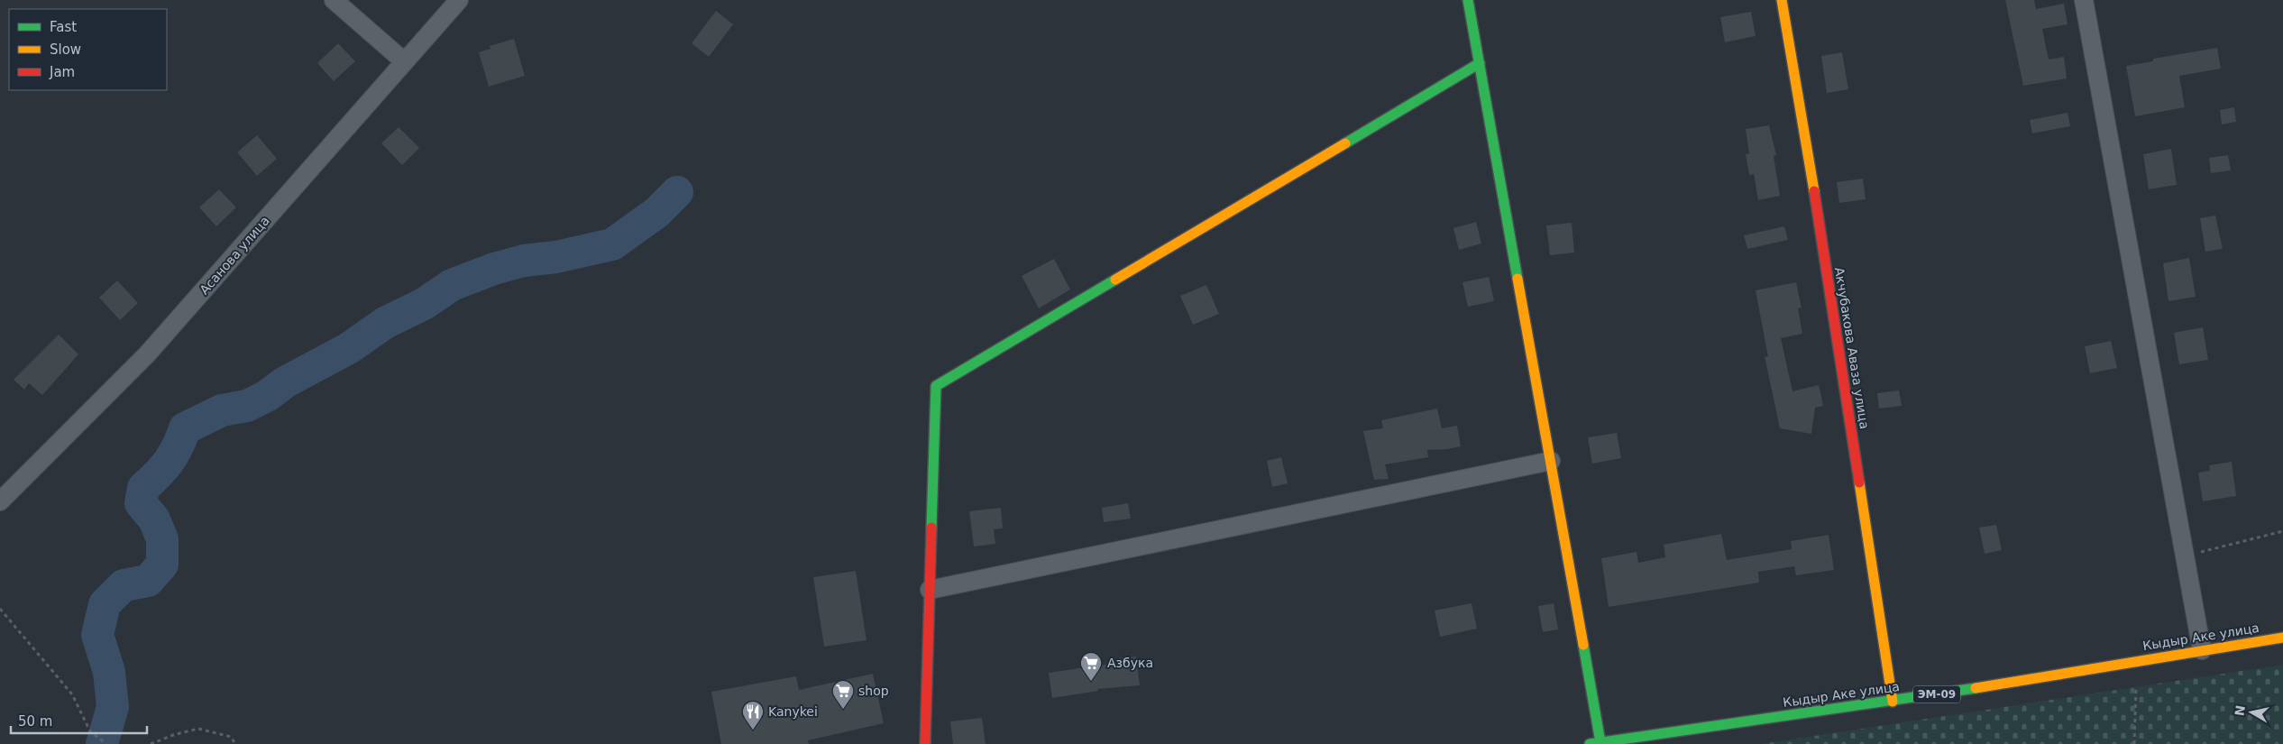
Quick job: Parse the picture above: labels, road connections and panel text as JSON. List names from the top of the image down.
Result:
{
  "streets": {
    "main road": ["Акчубакова Аваза улица", "Кыдыр Аке улица", "ЭМ-09"],
    "street": ["Асанова улица"]
  },
  "crossings": [
    ["Акчубакова Аваза улица", "Кыдыр Аке улица"]
  ],
  "places": {
    "supermarket": ["Азбука", "shop"],
    "restaurant": ["Kanykei"]
  },
  "legend": ["Fast", "Slow", "Jam"],
  "scale_bar": "50 m",
  "north": "left"
}
